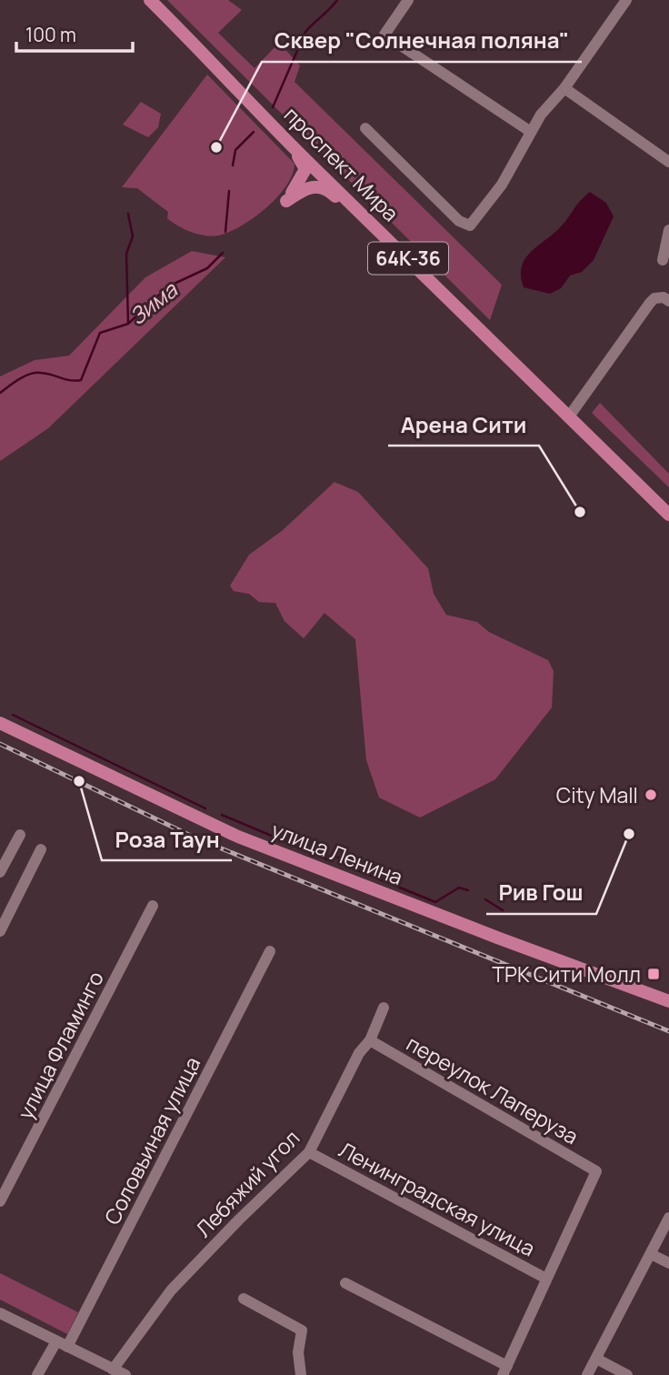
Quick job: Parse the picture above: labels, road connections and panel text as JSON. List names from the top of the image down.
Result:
{
  "streets": {
    "main road": ["проспект Мира", "64К-36", "улица Ленина"],
    "street": [
      "улица Фламинго",
      "переулок Лаперуза",
      "Соловьиная улица",
      "Лебяжий угол",
      "Ленинградская улица"
    ]
  },
  "crossings": [
    ["переулок Лаперуза", "Лебяжий угол"],
    ["переулок Лаперуза", "Ленинградская улица"],
    ["Лебяжий угол", "Ленинградская улица"]
  ],
  "water": ["Зима"],
  "places": {
    "other": [
      "Сквер \"Солнечная поляна\"",
      "Арена Сити",
      "Роза Таун",
      "City Mall",
      "Рив Гош"
    ],
    "transit": ["ТРК Сити Молл"]
  },
  "scale_bar": "100 m"
}
